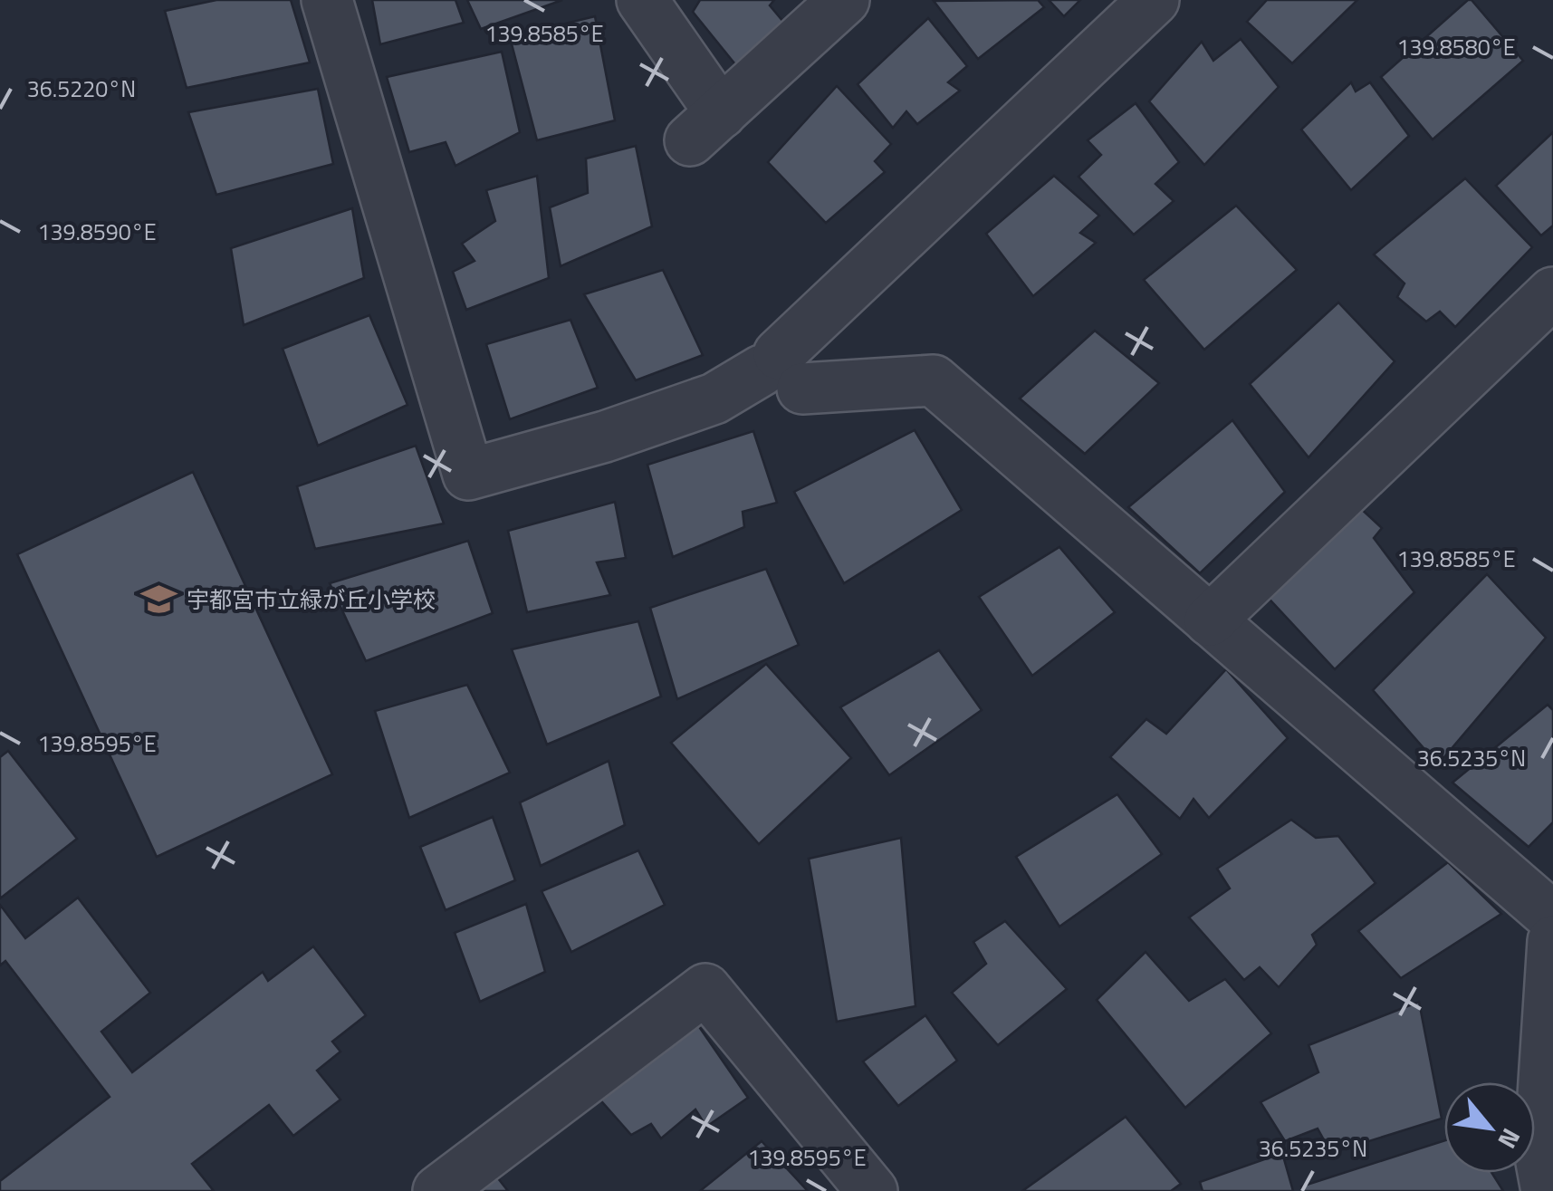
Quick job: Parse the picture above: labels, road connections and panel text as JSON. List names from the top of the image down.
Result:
{
  "places": {
    "school or university": ["宇都宮市立緑が丘小学校"]
  },
  "north": "bottom right",
  "coordinates": [
    "139.8585°E",
    "139.8580°E",
    "36.5220°N",
    "139.8590°E",
    "139.8595°E",
    "36.5235°N"
  ]
}
